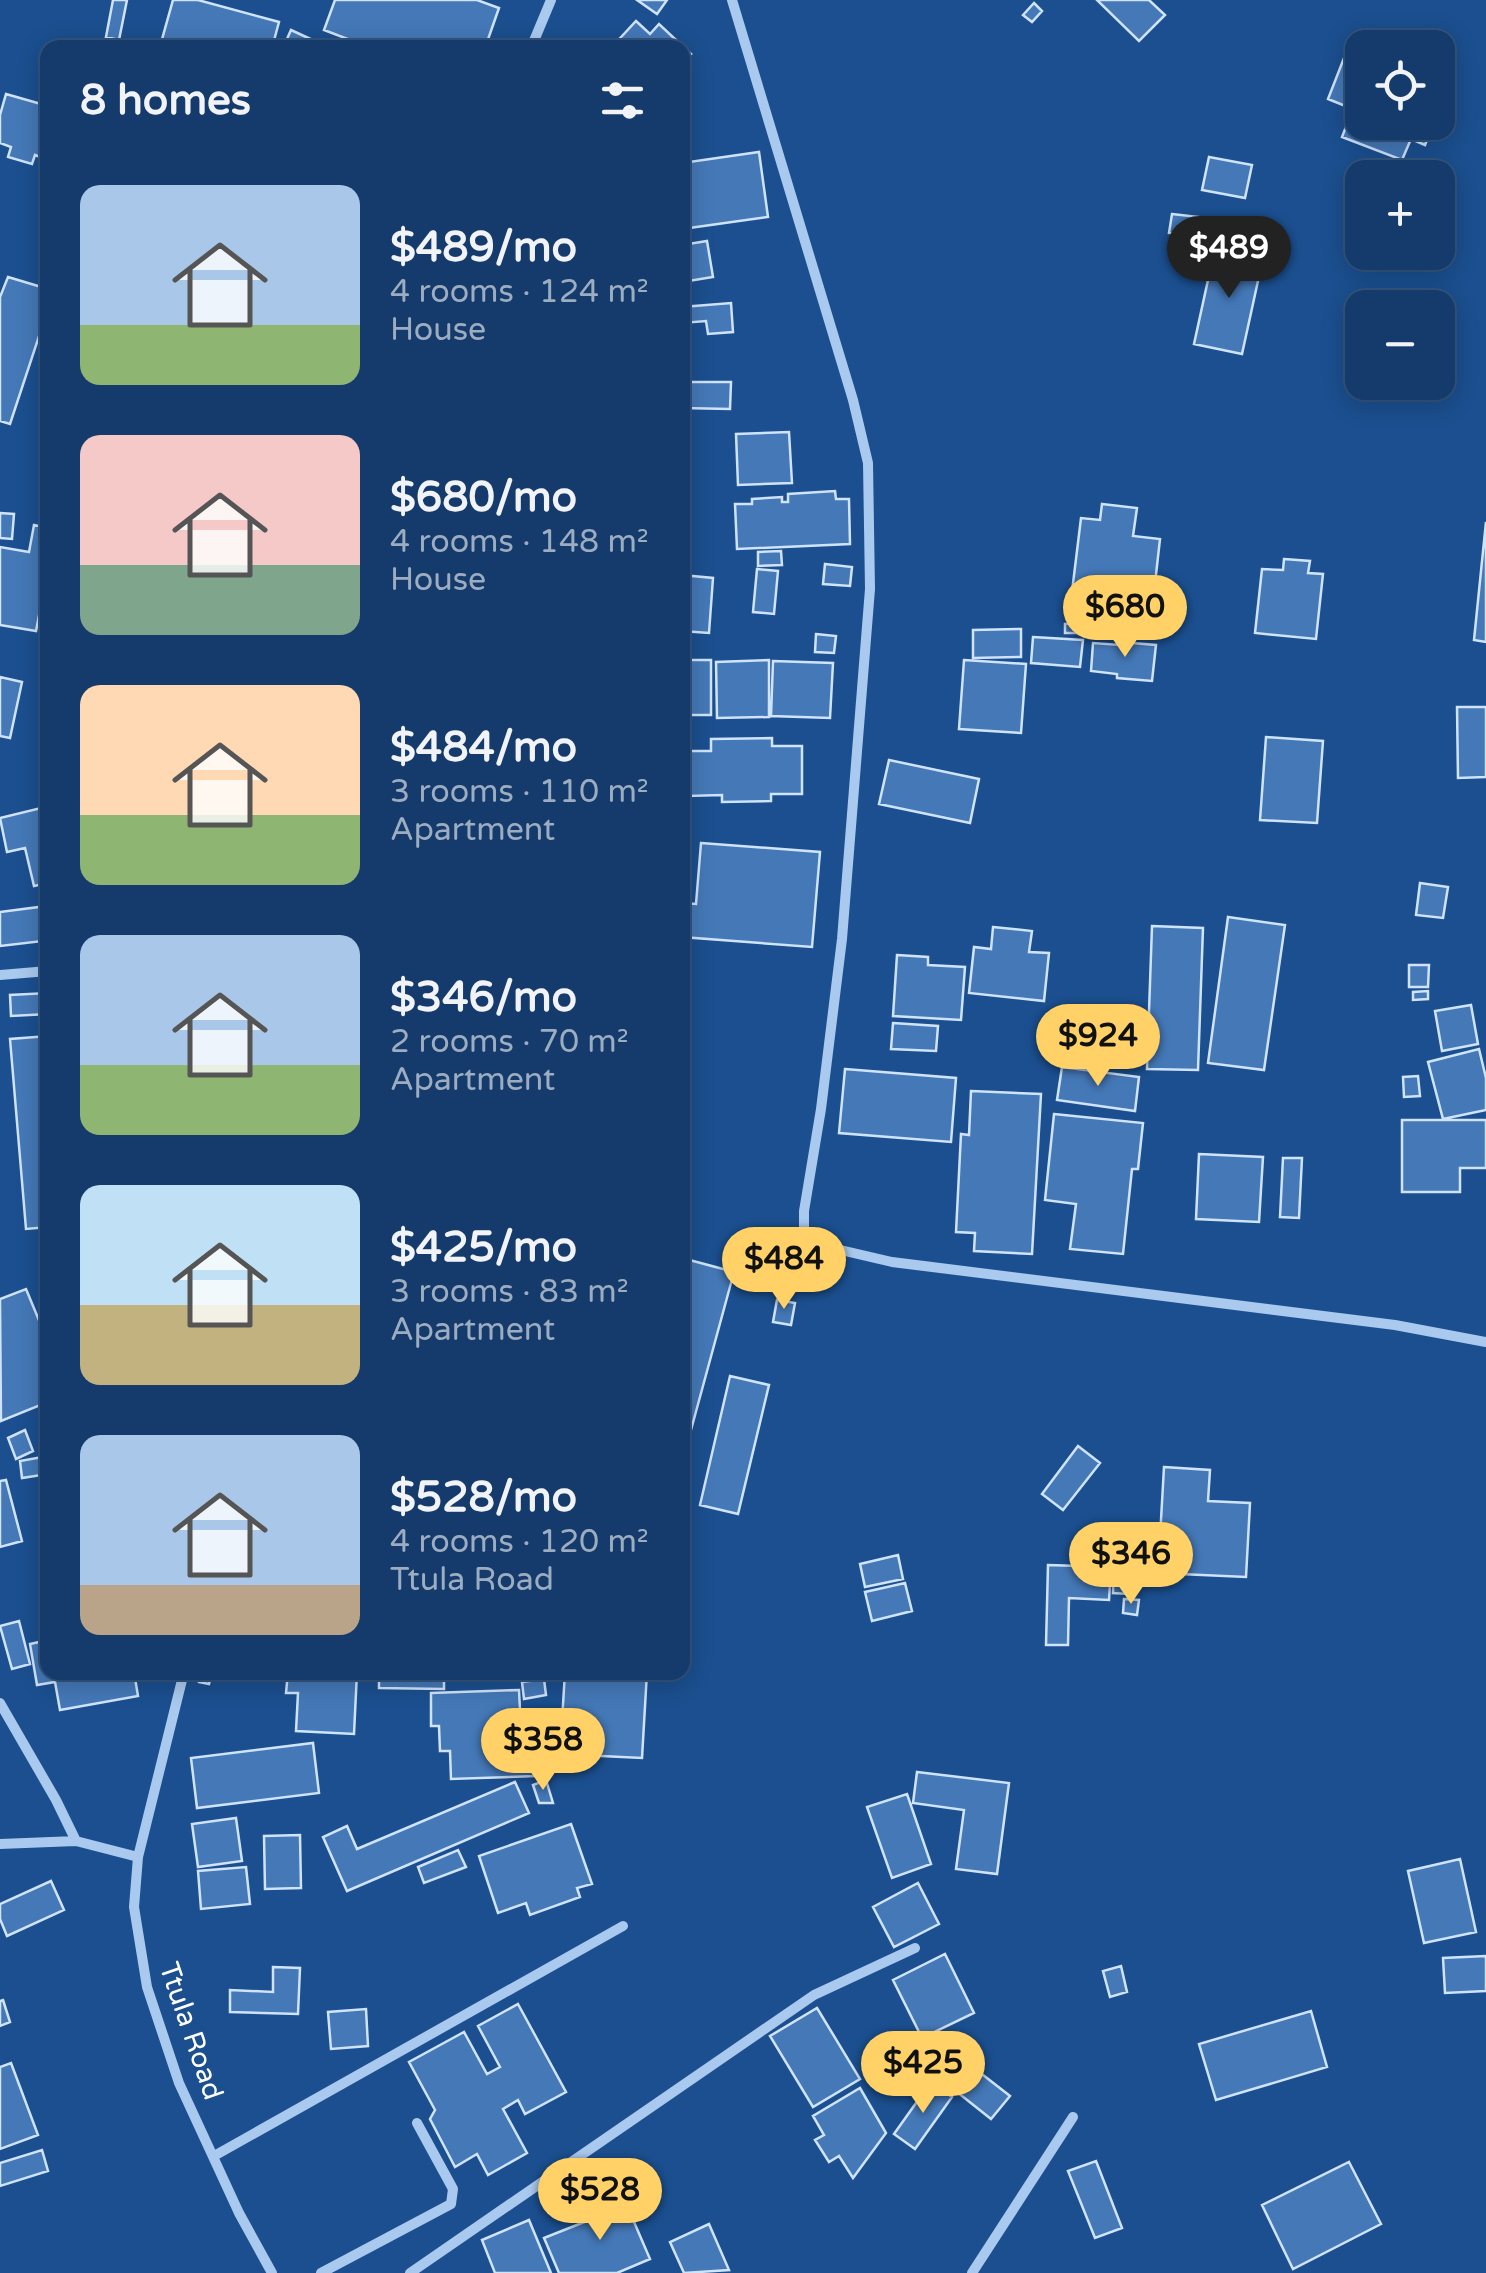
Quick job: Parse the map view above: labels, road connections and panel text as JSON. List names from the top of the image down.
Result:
{
  "streets": {
    "street": ["Ttula Road"]
  },
  "page": {
    "map_buttons": ["+", "−"],
    "heading": "8 homes",
    "list": [
      {
        "name": "$489/mo",
        "note": "4 rooms · 124 m² · House"
      },
      {
        "name": "$680/mo",
        "note": "4 rooms · 148 m² · House"
      },
      {
        "name": "$484/mo",
        "note": "3 rooms · 110 m² · Apartment"
      },
      {
        "name": "$346/mo",
        "note": "2 rooms · 70 m² · Apartment"
      },
      {
        "name": "$425/mo",
        "note": "3 rooms · 83 m² · Apartment"
      },
      {
        "name": "$528/mo",
        "note": "4 rooms · 120 m² · Ttula Road"
      }
    ],
    "price": [
      "$489",
      "$680",
      "$924",
      "$484",
      "$346",
      "$358",
      "$425",
      "$528"
    ]
  }
}
